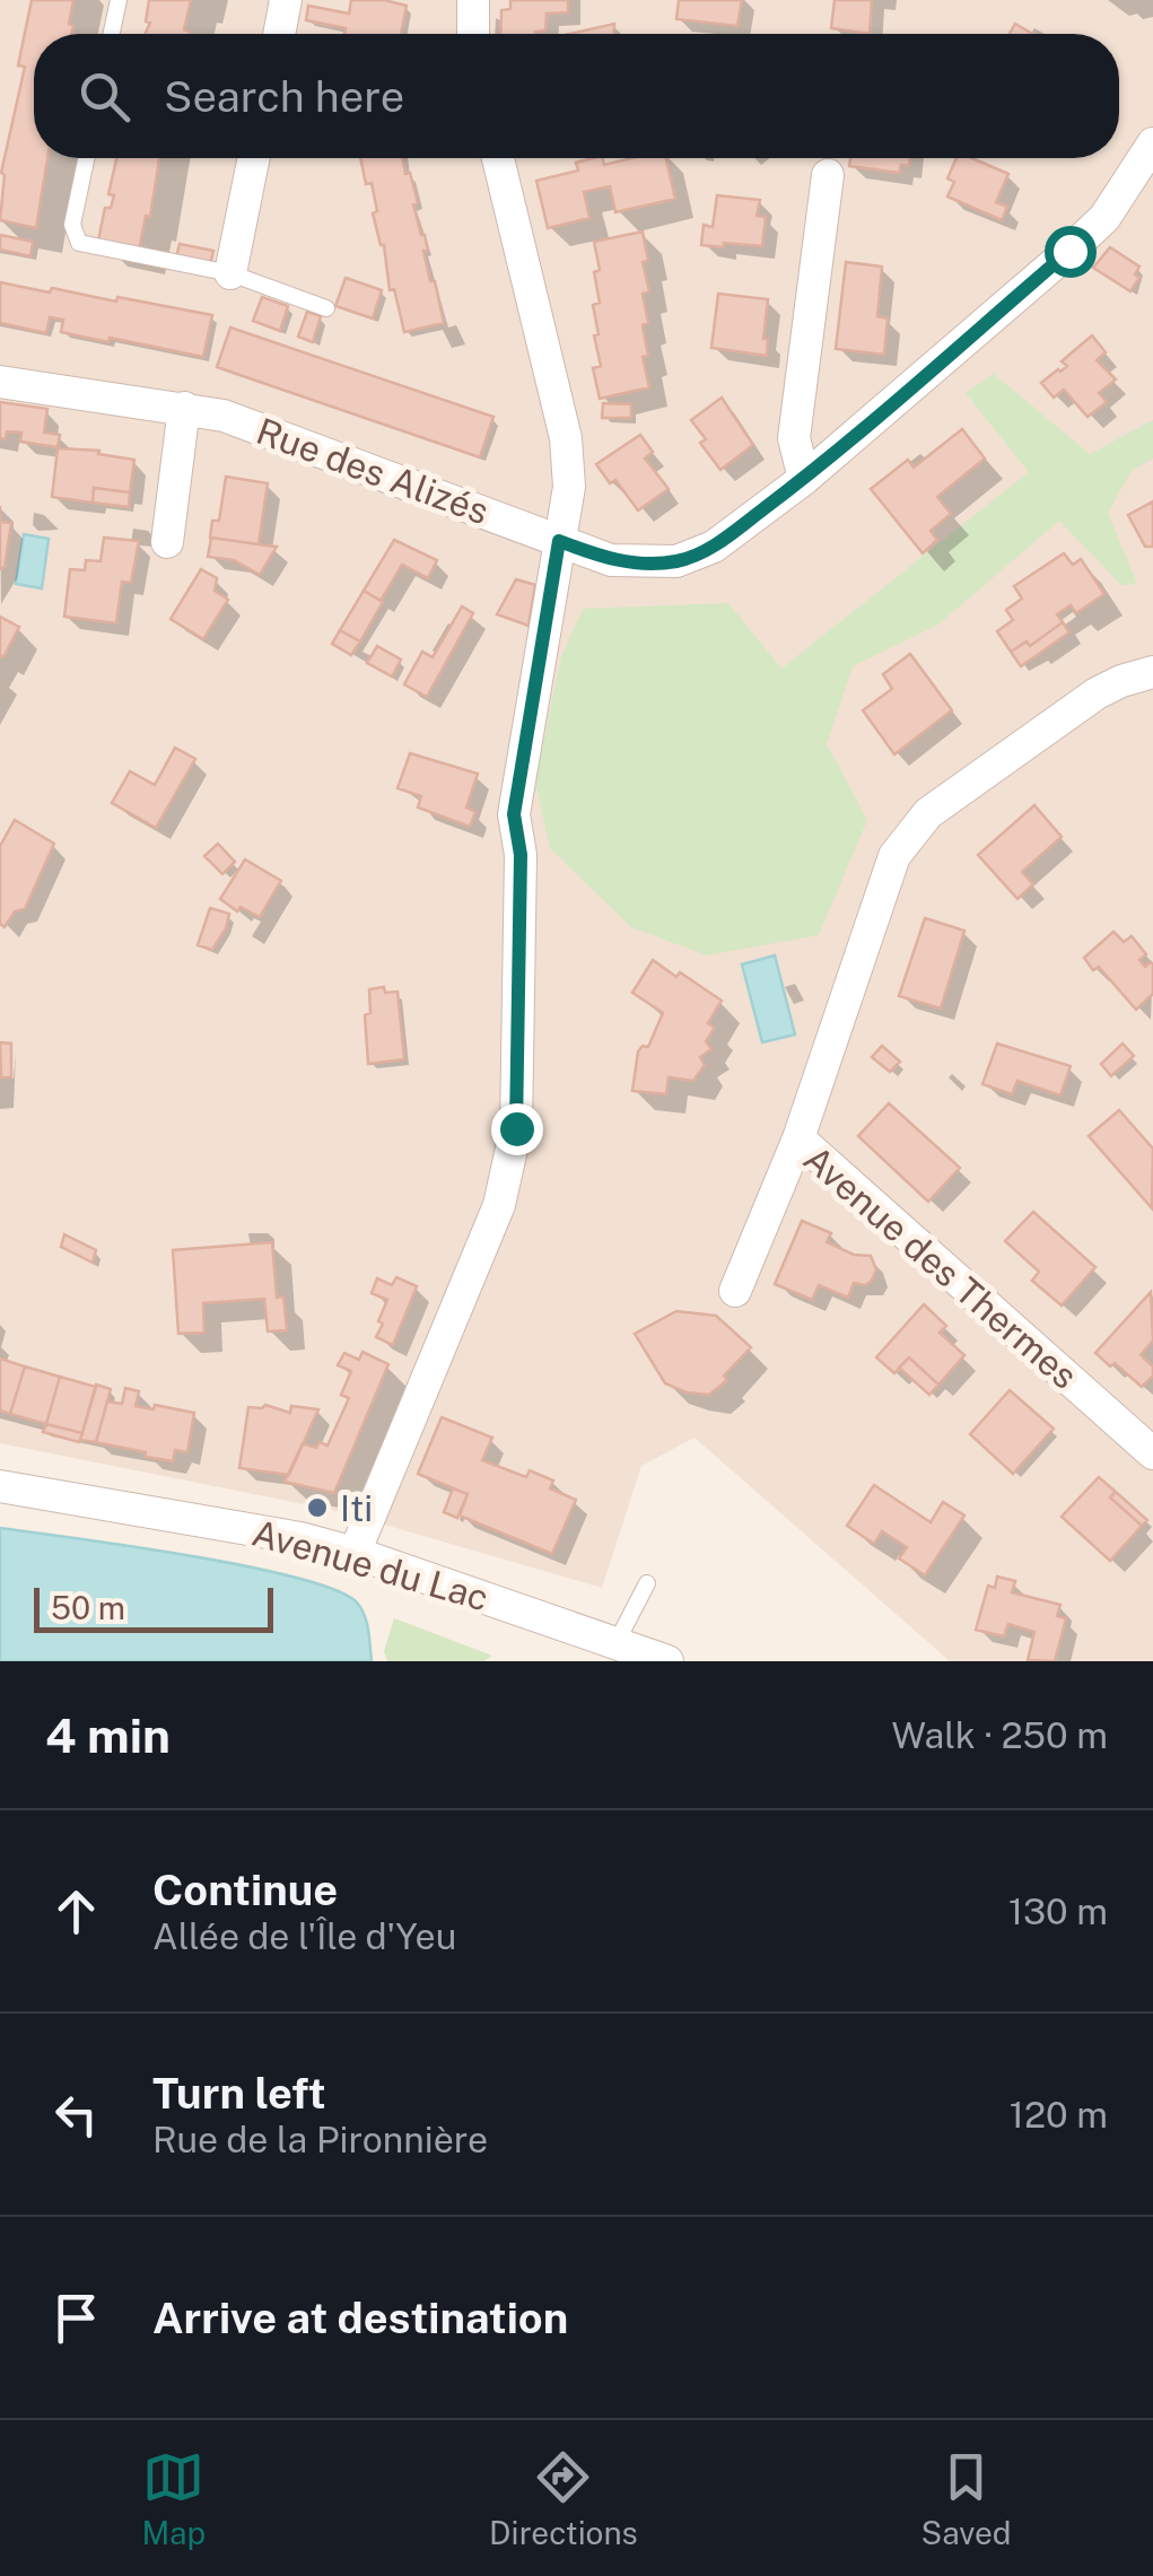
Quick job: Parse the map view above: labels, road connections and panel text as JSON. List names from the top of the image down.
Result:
{
  "streets": {
    "street": ["Rue des Alizés", "Avenue des Thermes", "Avenue du Lac"]
  },
  "places": ["Iti"],
  "scale_bar": "50 m",
  "page": {
    "search": "Search here",
    "scale": "50 m",
    "heading": ["4 min", "Walk · 250 m"],
    "list": [
      ["Continue", "Allée de l'Île d'Yeu", "130 m"],
      ["Turn left", "Rue de la Pironnière", "120 m"],
      "Arrive at destination"
    ],
    "nav": ["Map", "Directions", "Saved"]
  }
}
